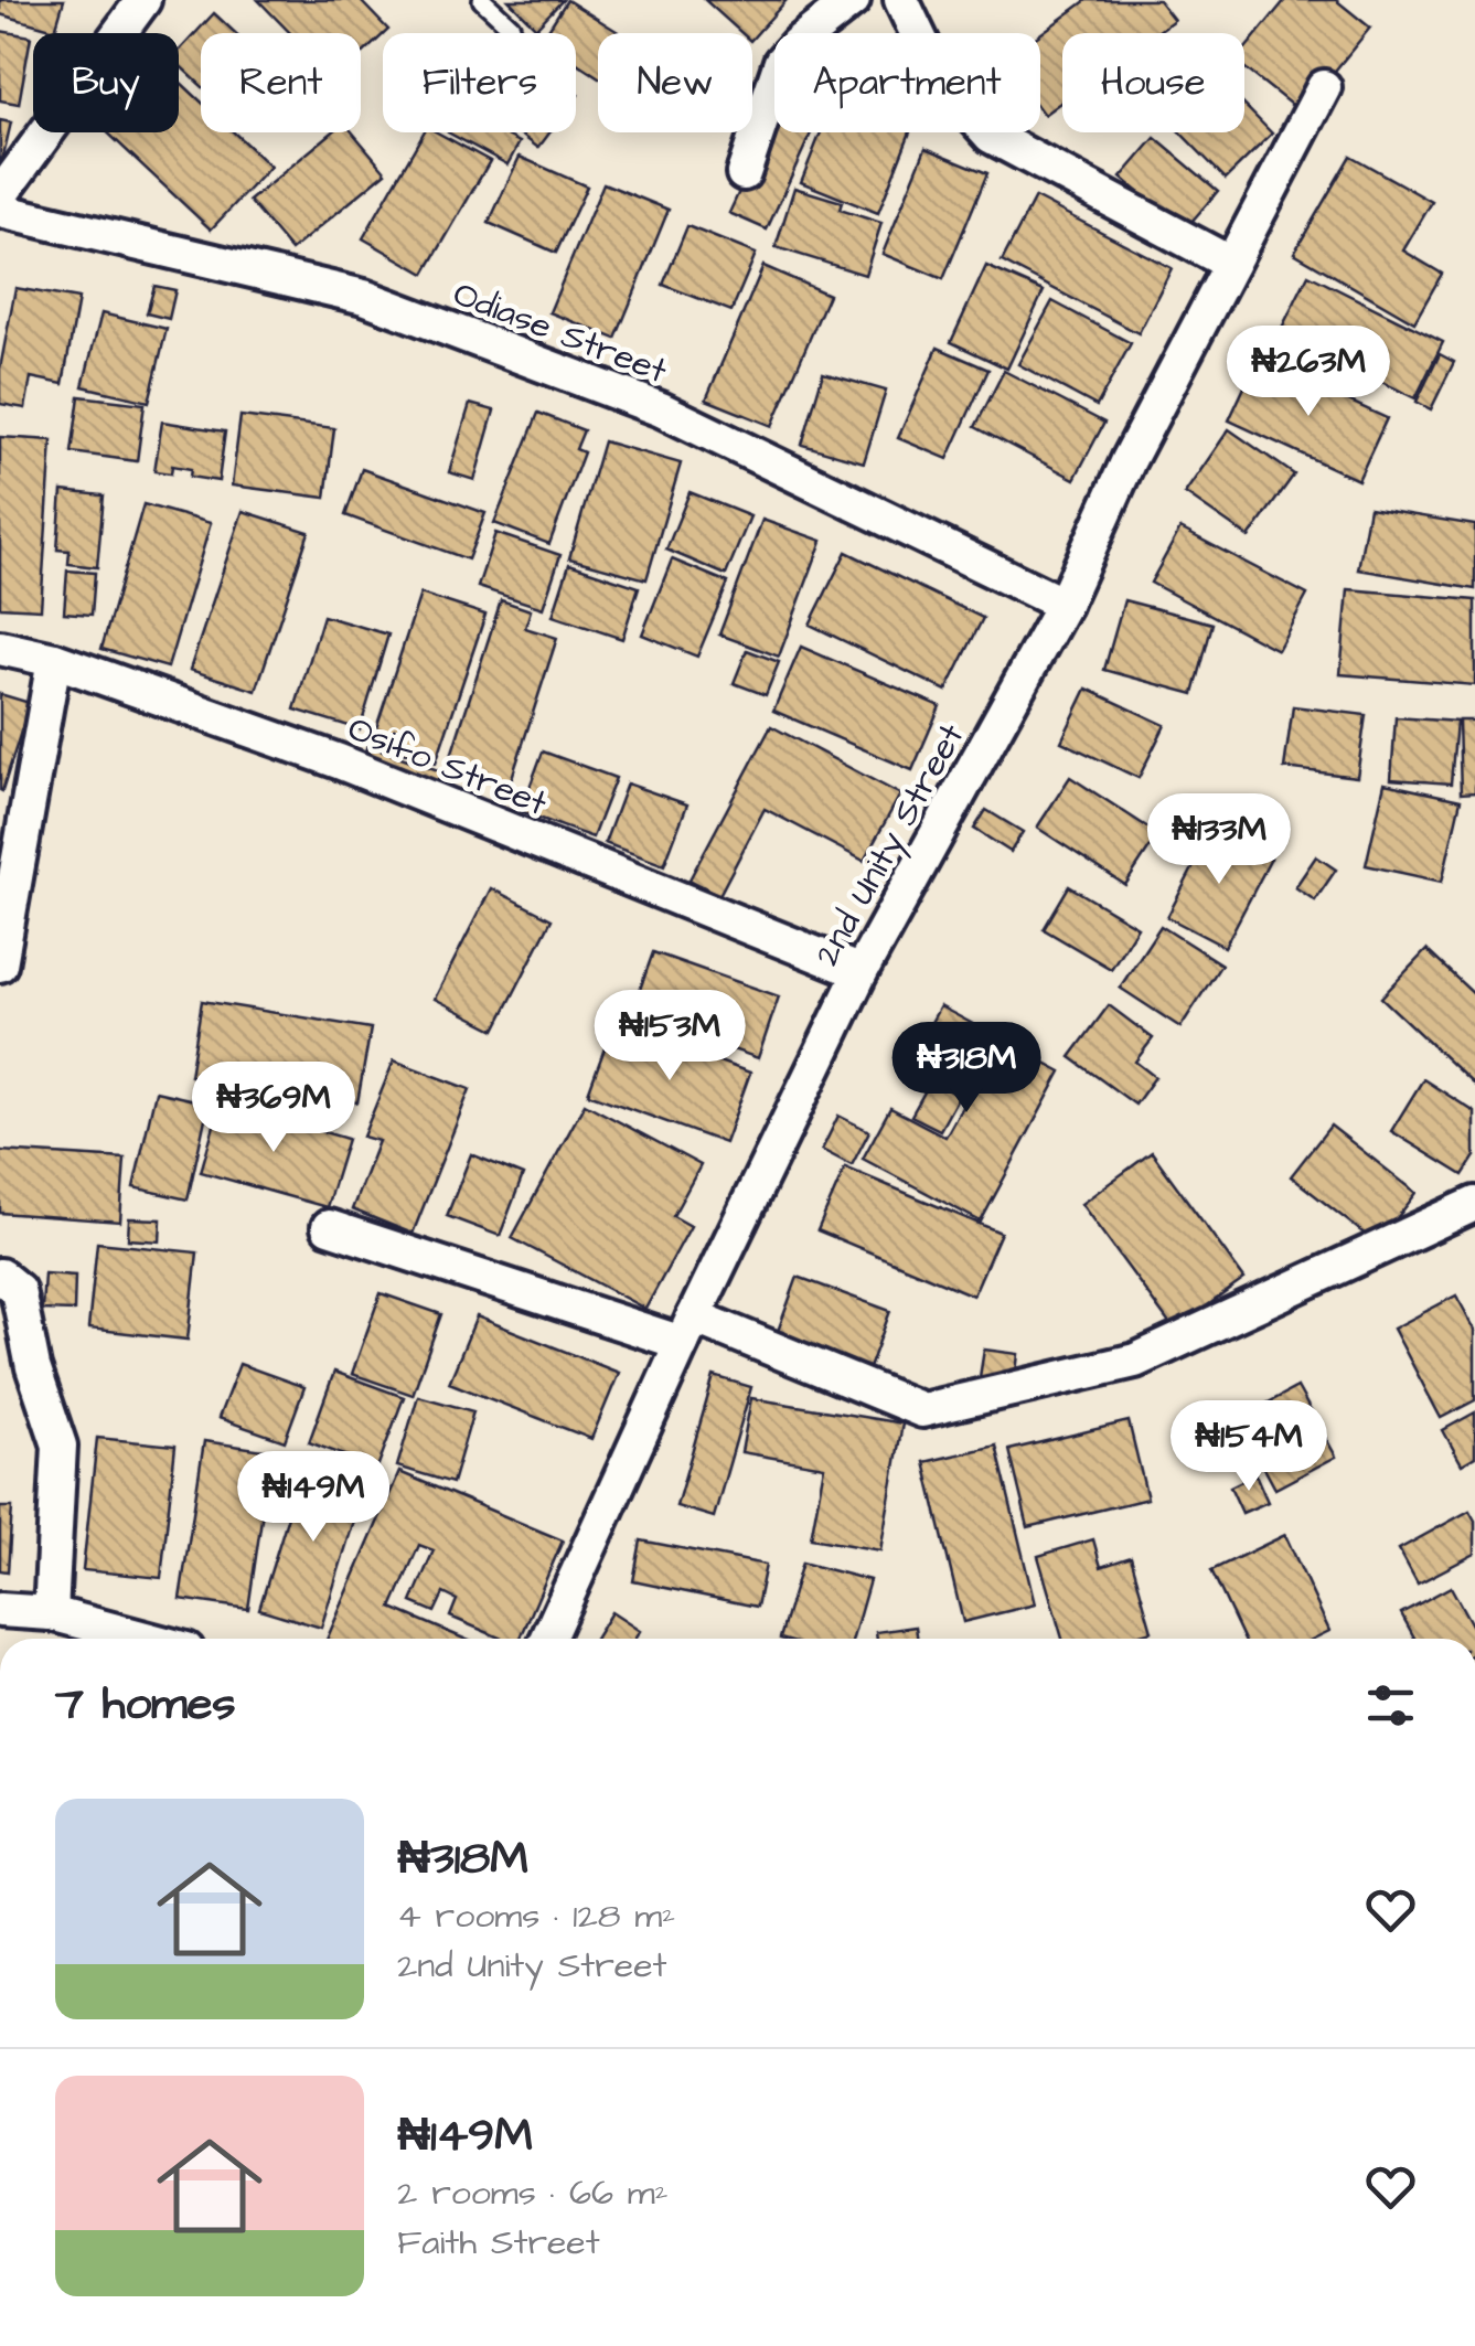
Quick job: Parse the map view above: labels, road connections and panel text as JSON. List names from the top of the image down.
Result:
{
  "streets": {
    "street": ["Odiase Street", "Osifo Street", "2nd Unity Street"]
  },
  "crossings": [
    ["Odiase Street", "2nd Unity Street"],
    ["Osifo Street", "2nd Unity Street"]
  ],
  "page": {
    "chip": [
      "Buy",
      "Rent",
      "Filters",
      "New",
      "Apartment",
      "House"
    ],
    "price": [
      "₦263M",
      "₦133M",
      "₦153M",
      "₦318M",
      "₦369M",
      "₦154M",
      "₦149M"
    ],
    "heading": "7 homes",
    "list": [
      {
        "name": "₦318M",
        "note": "4 rooms · 128 m² · 2nd Unity Street"
      },
      {
        "name": "₦149M",
        "note": "2 rooms · 66 m² · Faith Street"
      }
    ]
  }
}
